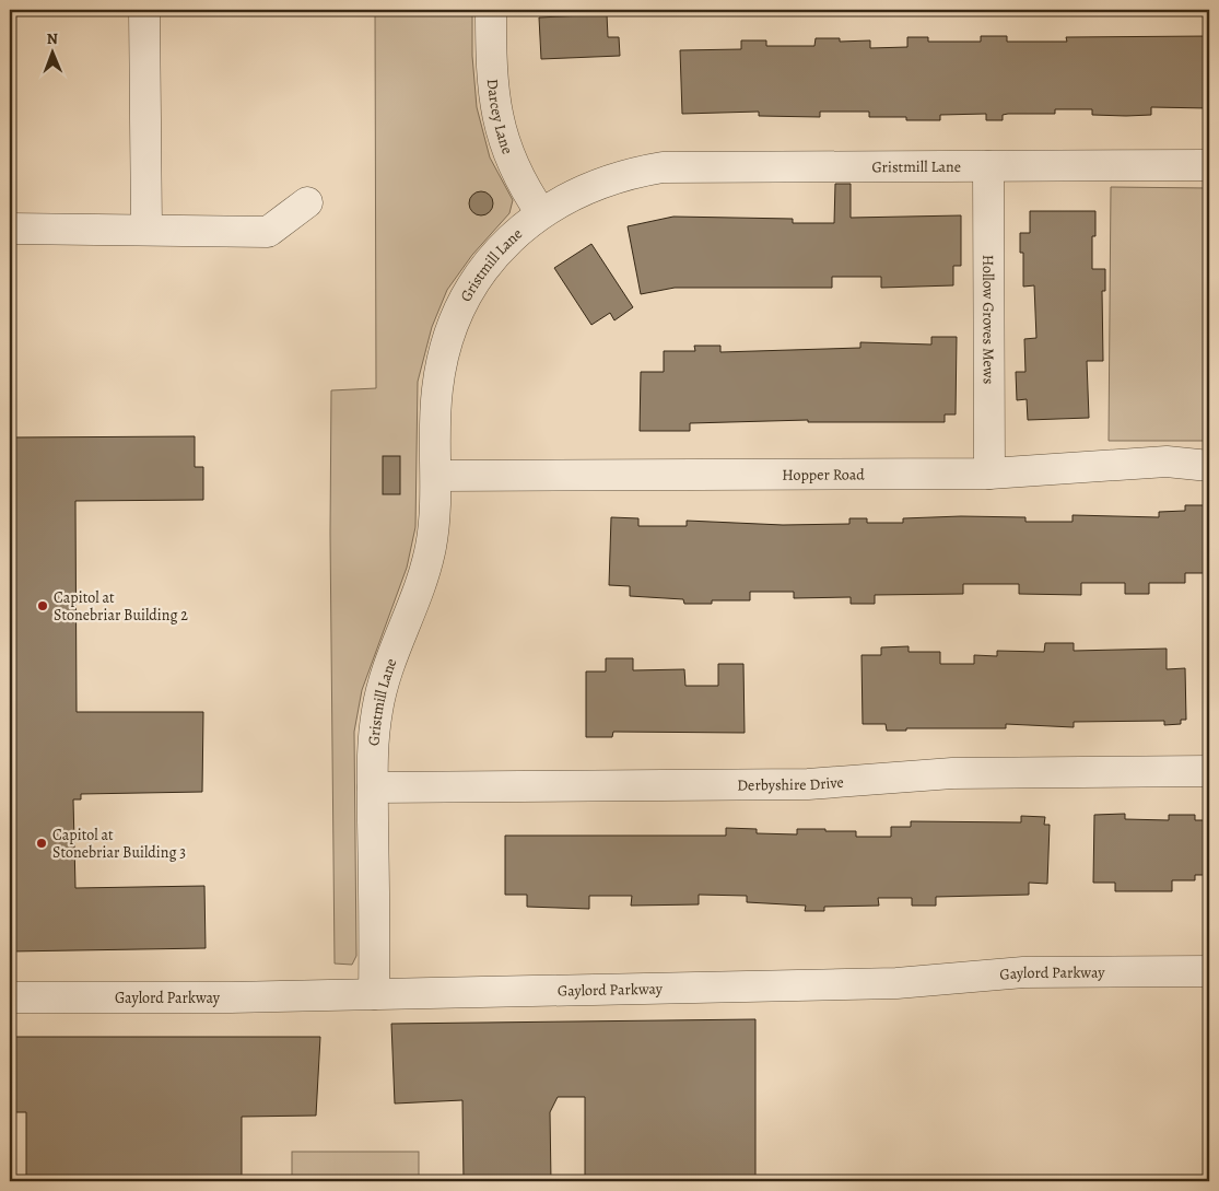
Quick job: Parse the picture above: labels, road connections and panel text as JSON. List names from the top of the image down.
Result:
{
  "streets": {
    "street": [
      "Darcey Lane",
      "Gristmill Lane",
      "Hollow Groves Mews",
      "Hopper Road",
      "Derbyshire Drive",
      "Gaylord Parkway"
    ]
  },
  "crossings": [
    ["Darcey Lane", "Gristmill Lane"],
    ["Gristmill Lane", "Hollow Groves Mews"],
    ["Gristmill Lane", "Hopper Road"],
    ["Gristmill Lane", "Derbyshire Drive"],
    ["Gristmill Lane", "Gaylord Parkway"],
    ["Hollow Groves Mews", "Hopper Road"]
  ],
  "places": ["Capitol at Stonebriar Building 2", "Capitol at Stonebriar Building 3"],
  "north": "top"
}
